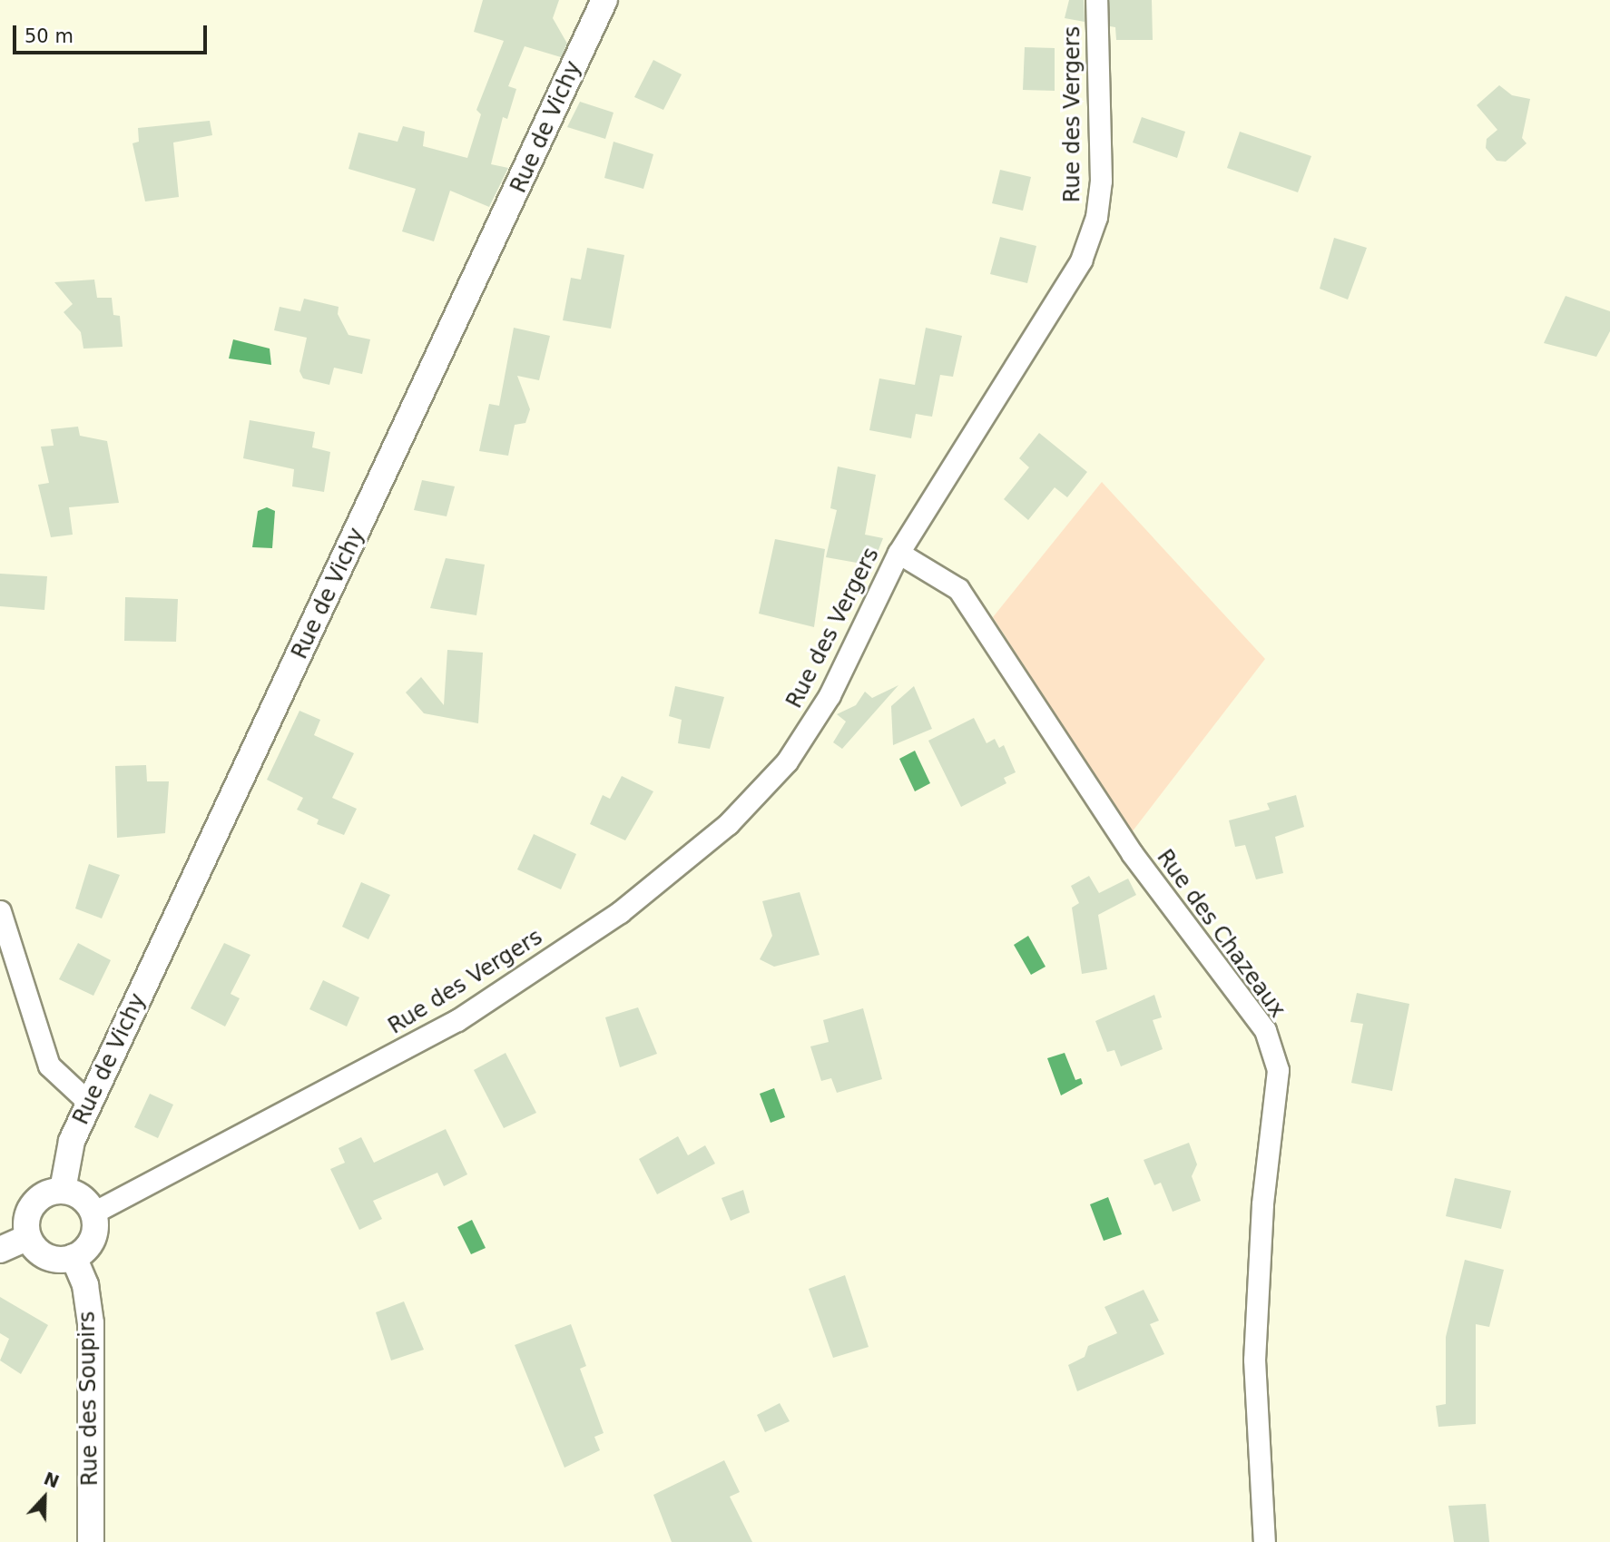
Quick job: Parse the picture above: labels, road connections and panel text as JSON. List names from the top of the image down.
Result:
{
  "streets": {
    "street": [
      "Rue des Vergers",
      "Rue de Vichy",
      "Rue des Chazeaux",
      "Rue des Soupirs"
    ]
  },
  "crossings": [
    ["Rue des Vergers", "Rue de Vichy"],
    ["Rue des Vergers", "Rue des Chazeaux"],
    ["Rue des Vergers", "Rue des Soupirs"],
    ["Rue de Vichy", "Rue des Soupirs"]
  ],
  "scale_bar": "50 m",
  "north": "top"
}
